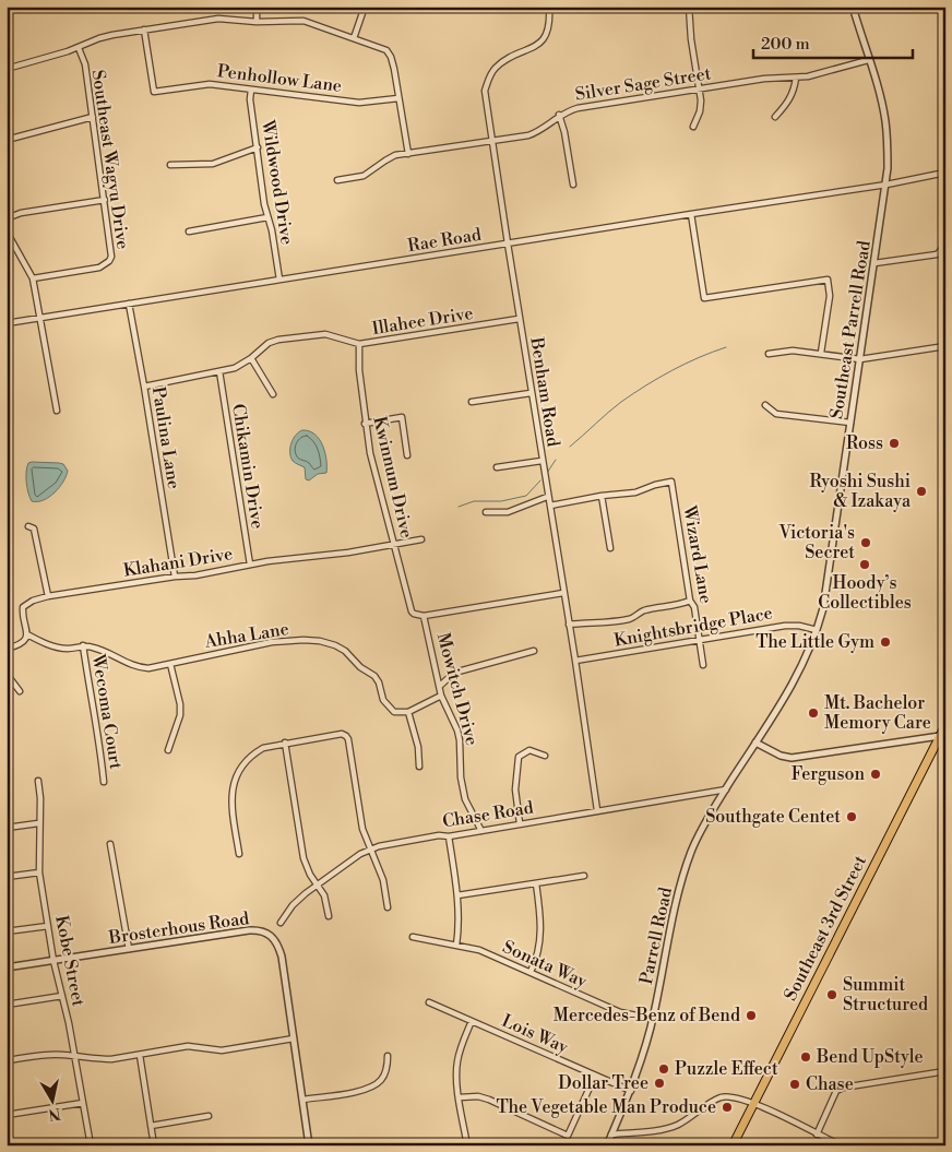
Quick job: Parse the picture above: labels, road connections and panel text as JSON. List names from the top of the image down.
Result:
{
  "streets": {
    "main road": ["Southeast 3rd Street"],
    "street": [
      "Penhollow Lane",
      "Silver Sage Street",
      "Southeast Wagyu Drive",
      "Wildwood Drive",
      "Rae Road",
      "Illahee Drive",
      "Southeast Parrell Road",
      "Benham Road",
      "Paulina Lane",
      "Chikamin Drive",
      "Kwinnum Drive",
      "Wizard Lane",
      "Klahani Drive",
      "Knightsbridge Place",
      "Ahha Lane",
      "Mowitch Drive",
      "Wecoma Court",
      "Chase Road",
      "Brosterhous Road",
      "Parrell Road",
      "Kobe Street",
      "Sonata Way",
      "Lois Way"
    ]
  },
  "crossings": [
    ["Penhollow Lane", "Wildwood Drive"],
    ["Silver Sage Street", "Southeast Parrell Road"],
    ["Silver Sage Street", "Benham Road"],
    ["Wildwood Drive", "Rae Road"],
    ["Rae Road", "Southeast Parrell Road"],
    ["Rae Road", "Benham Road"],
    ["Rae Road", "Paulina Lane"],
    ["Illahee Drive", "Benham Road"],
    ["Illahee Drive", "Paulina Lane"],
    ["Illahee Drive", "Chikamin Drive"],
    ["Illahee Drive", "Kwinnum Drive"],
    ["Southeast Parrell Road", "Knightsbridge Place"],
    ["Southeast Parrell Road", "Parrell Road"],
    ["Benham Road", "Knightsbridge Place"],
    ["Benham Road", "Chase Road"],
    ["Paulina Lane", "Klahani Drive"],
    ["Chikamin Drive", "Klahani Drive"],
    ["Kwinnum Drive", "Klahani Drive"],
    ["Kwinnum Drive", "Mowitch Drive"],
    ["Wizard Lane", "Knightsbridge Place"],
    ["Klahani Drive", "Ahha Lane"],
    ["Ahha Lane", "Wecoma Court"],
    ["Mowitch Drive", "Chase Road"],
    ["Chase Road", "Parrell Road"],
    ["Brosterhous Road", "Kobe Street"],
    ["Parrell Road", "Sonata Way"],
    ["Parrell Road", "Lois Way"]
  ],
  "places": [
    "Ross",
    "Ryoshi Sushi & Izakaya",
    "Victoria's Secret",
    "Hoody’s Collectibles",
    "The Little Gym",
    "Mt. Bachelor Memory Care",
    "Ferguson",
    "Southgate Centet",
    "Summit Structured",
    "Mercedes-Benz of Bend",
    "Bend UpStyle",
    "Puzzle Effect",
    "Dollar Tree",
    "Chase",
    "The Vegetable Man Produce"
  ],
  "scale_bar": "200 m",
  "north": "bottom"
}
